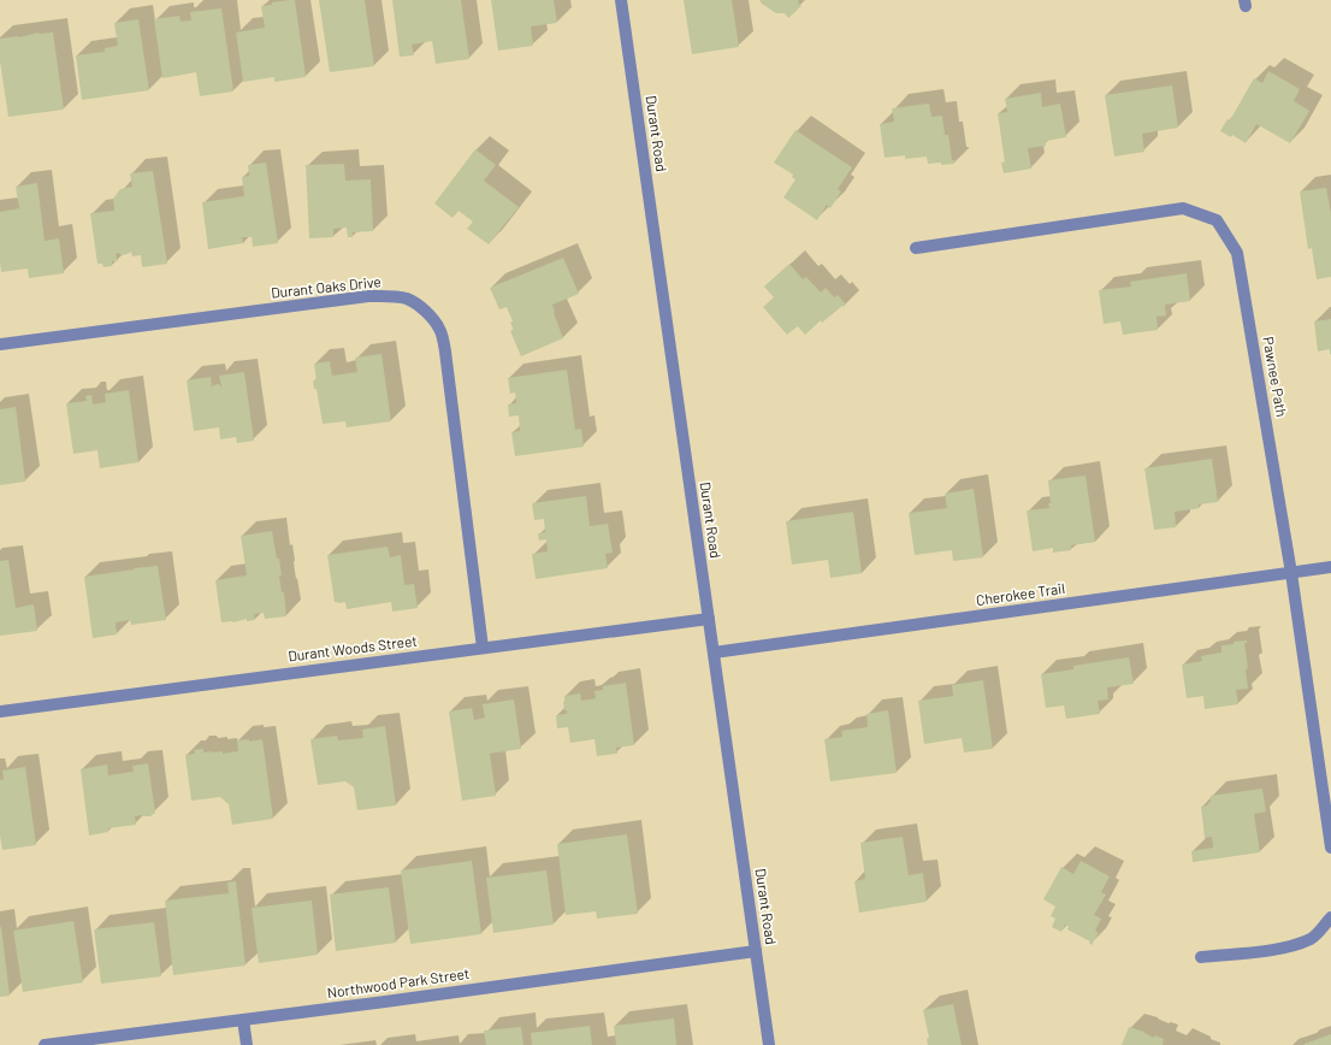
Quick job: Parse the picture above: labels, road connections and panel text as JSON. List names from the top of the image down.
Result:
{
  "streets": {
    "street": [
      "Durant Road",
      "Durant Oaks Drive",
      "Pawnee Path",
      "Cherokee Trail",
      "Durant Woods Street",
      "Northwood Park Street"
    ]
  },
  "crossings": [
    ["Durant Road", "Cherokee Trail"],
    ["Durant Road", "Durant Woods Street"],
    ["Durant Road", "Northwood Park Street"],
    ["Durant Oaks Drive", "Durant Woods Street"],
    ["Pawnee Path", "Cherokee Trail"]
  ]
}
